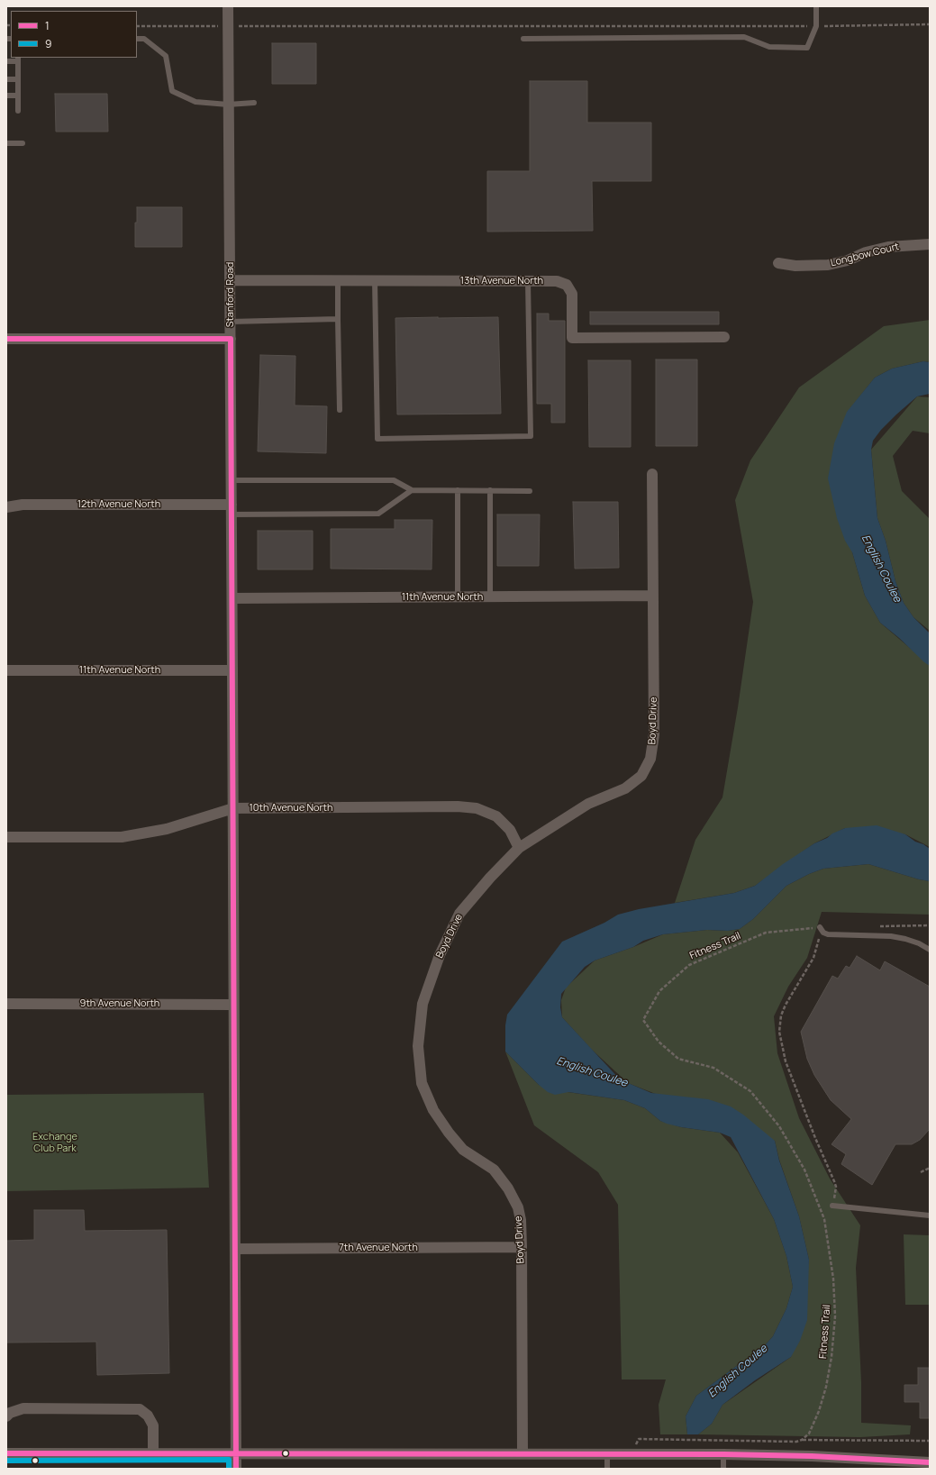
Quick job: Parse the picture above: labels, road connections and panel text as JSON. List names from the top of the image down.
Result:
{
  "streets": {
    "street": [
      "Longbow Court",
      "13th Avenue North",
      "Stanford Road",
      "12th Avenue North",
      "11th Avenue North",
      "Boyd Drive",
      "10th Avenue North",
      "9th Avenue North",
      "7th Avenue North"
    ],
    "path": ["Fitness Trail"]
  },
  "crossings": [
    ["13th Avenue North", "Stanford Road"],
    ["Stanford Road", "12th Avenue North"],
    ["Stanford Road", "11th Avenue North"],
    ["Stanford Road", "10th Avenue North"],
    ["Stanford Road", "9th Avenue North"],
    ["Stanford Road", "7th Avenue North"],
    ["11th Avenue North", "Boyd Drive"],
    ["Boyd Drive", "10th Avenue North"],
    ["Boyd Drive", "7th Avenue North"]
  ],
  "water": ["English Coulee"],
  "parks": ["Exchange Club Park"],
  "lines": ["transit line 1", "transit line 9"],
  "legend": ["1", "9"]
}
